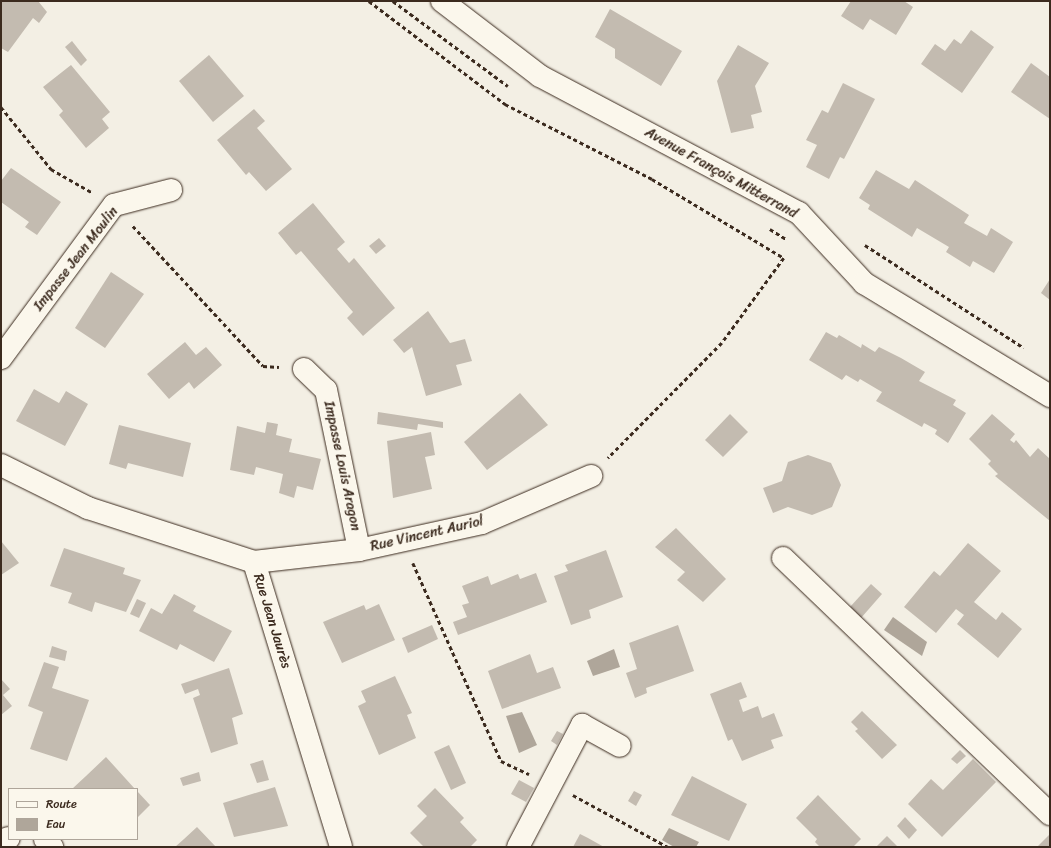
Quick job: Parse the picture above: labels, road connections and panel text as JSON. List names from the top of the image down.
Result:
{
  "streets": {
    "street": [
      "Avenue François Mitterrand",
      "Impasse Jean Moulin",
      "Impasse Louis Aragon",
      "Rue Vincent Auriol",
      "Rue Jean Jaurès"
    ]
  },
  "crossings": [
    ["Impasse Louis Aragon", "Rue Vincent Auriol"],
    ["Rue Vincent Auriol", "Rue Jean Jaurès"]
  ],
  "legend": ["Route", "Eau"]
}
